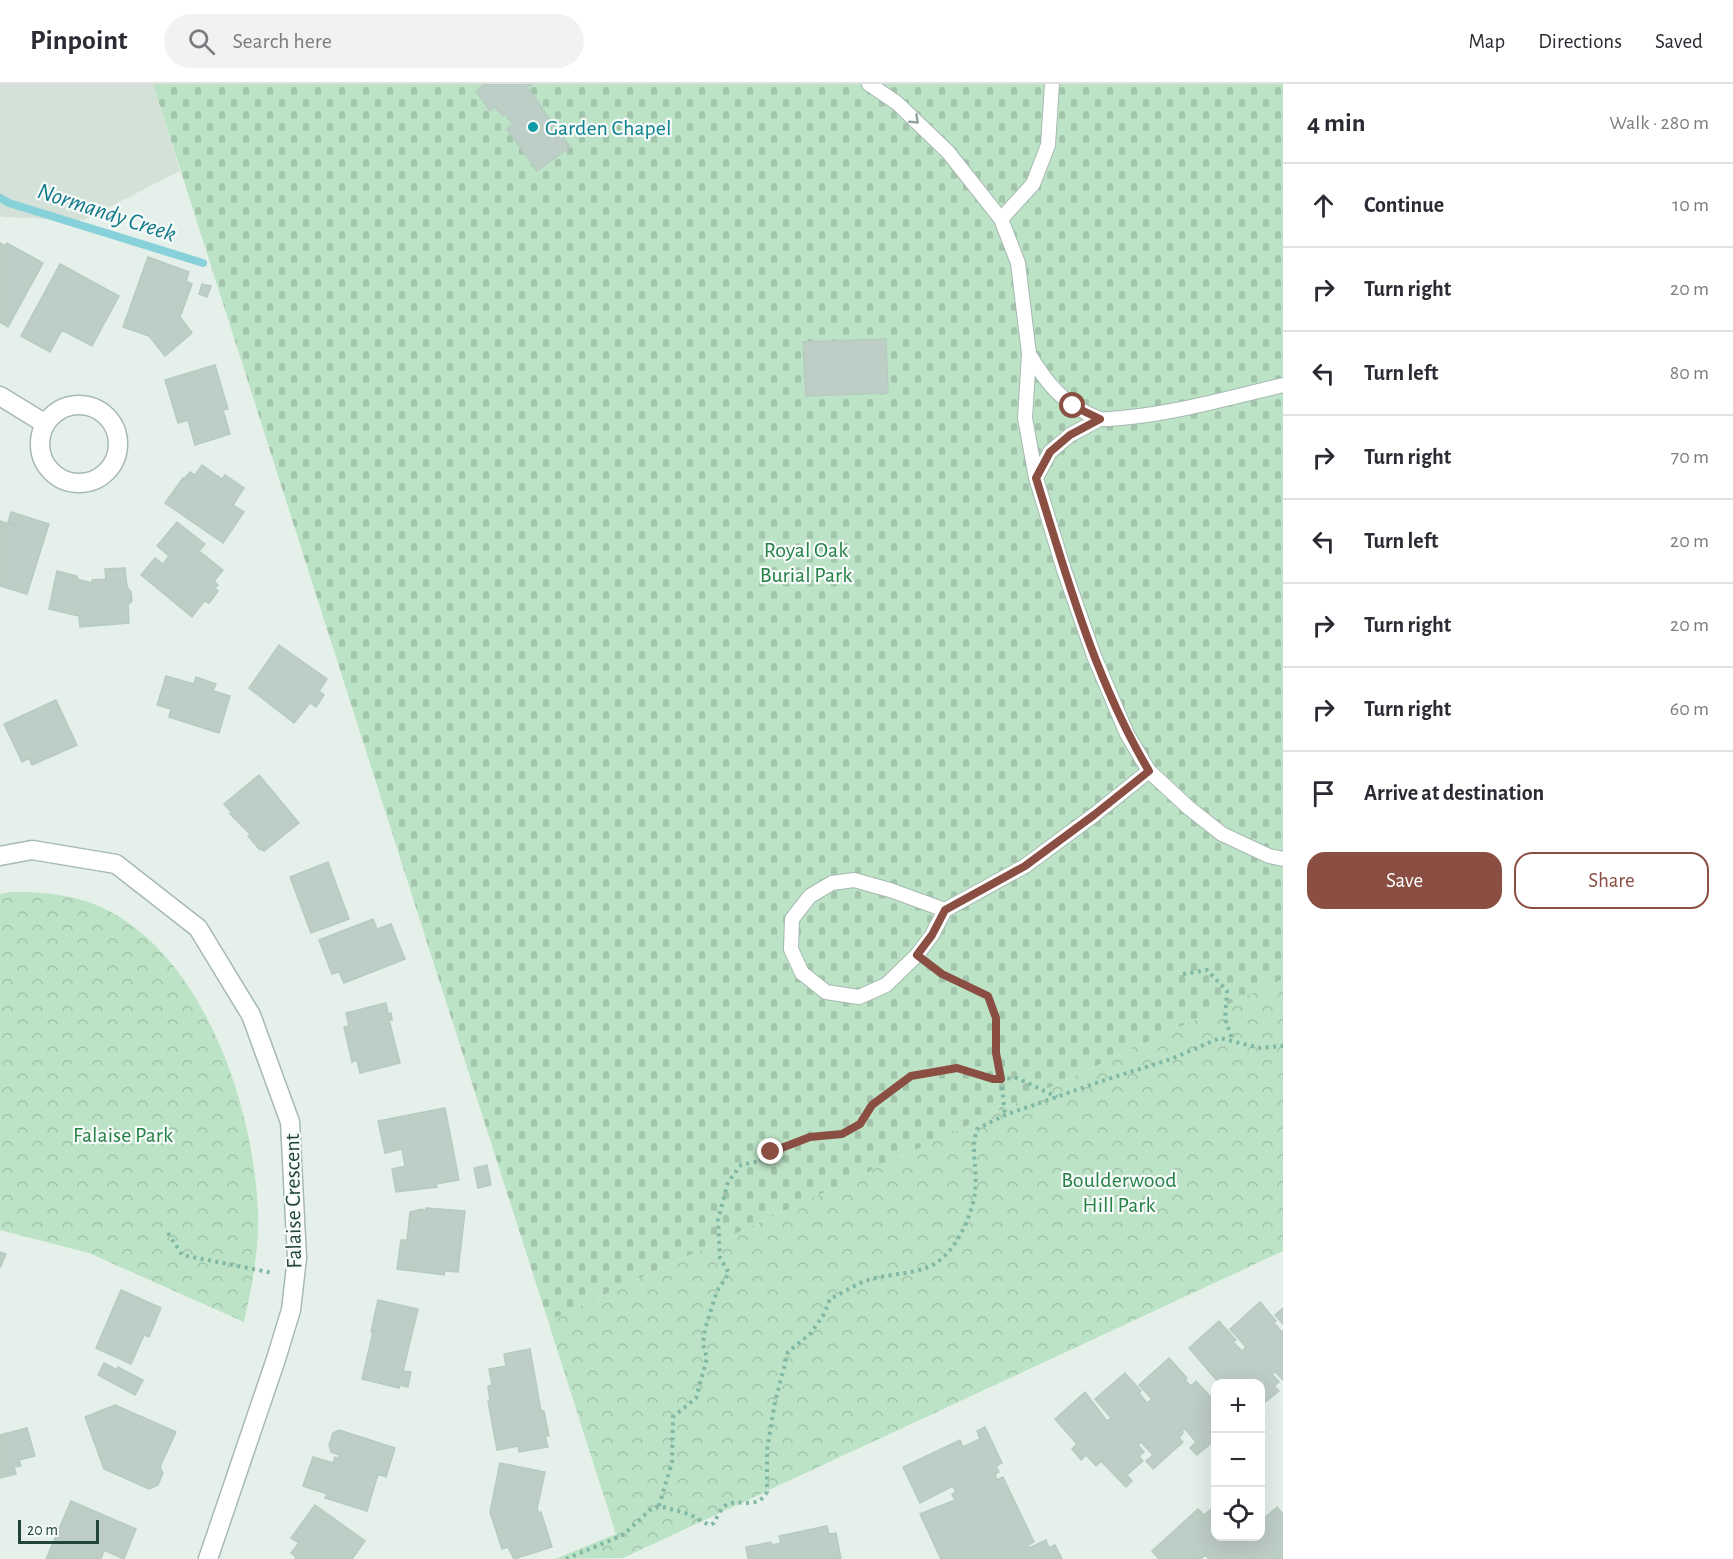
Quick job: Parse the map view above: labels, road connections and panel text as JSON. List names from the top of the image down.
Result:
{
  "streets": {
    "street": ["Falaise Crescent"]
  },
  "water": ["Normandy Creek"],
  "parks": ["Royal Oak Burial Park", "Falaise Park", "Boulderwood Hill Park"],
  "places": ["Garden Chapel"],
  "scale_bar": "20 m",
  "page": {
    "header": "Pinpoint",
    "search": "Search here",
    "nav": ["Map", "Directions", "Saved"],
    "heading": ["4 min", "Walk · 280 m"],
    "list": [
      ["Continue", "10 m"],
      ["Turn right", "20 m"],
      ["Turn left", "80 m"],
      ["Turn right", "70 m"],
      ["Turn left", "20 m"],
      ["Turn right", "20 m"],
      ["Turn right", "60 m"],
      "Arrive at destination"
    ],
    "buttons": ["Save", "Share"],
    "map_buttons": ["+", "−"],
    "scale": "20 m"
  }
}
